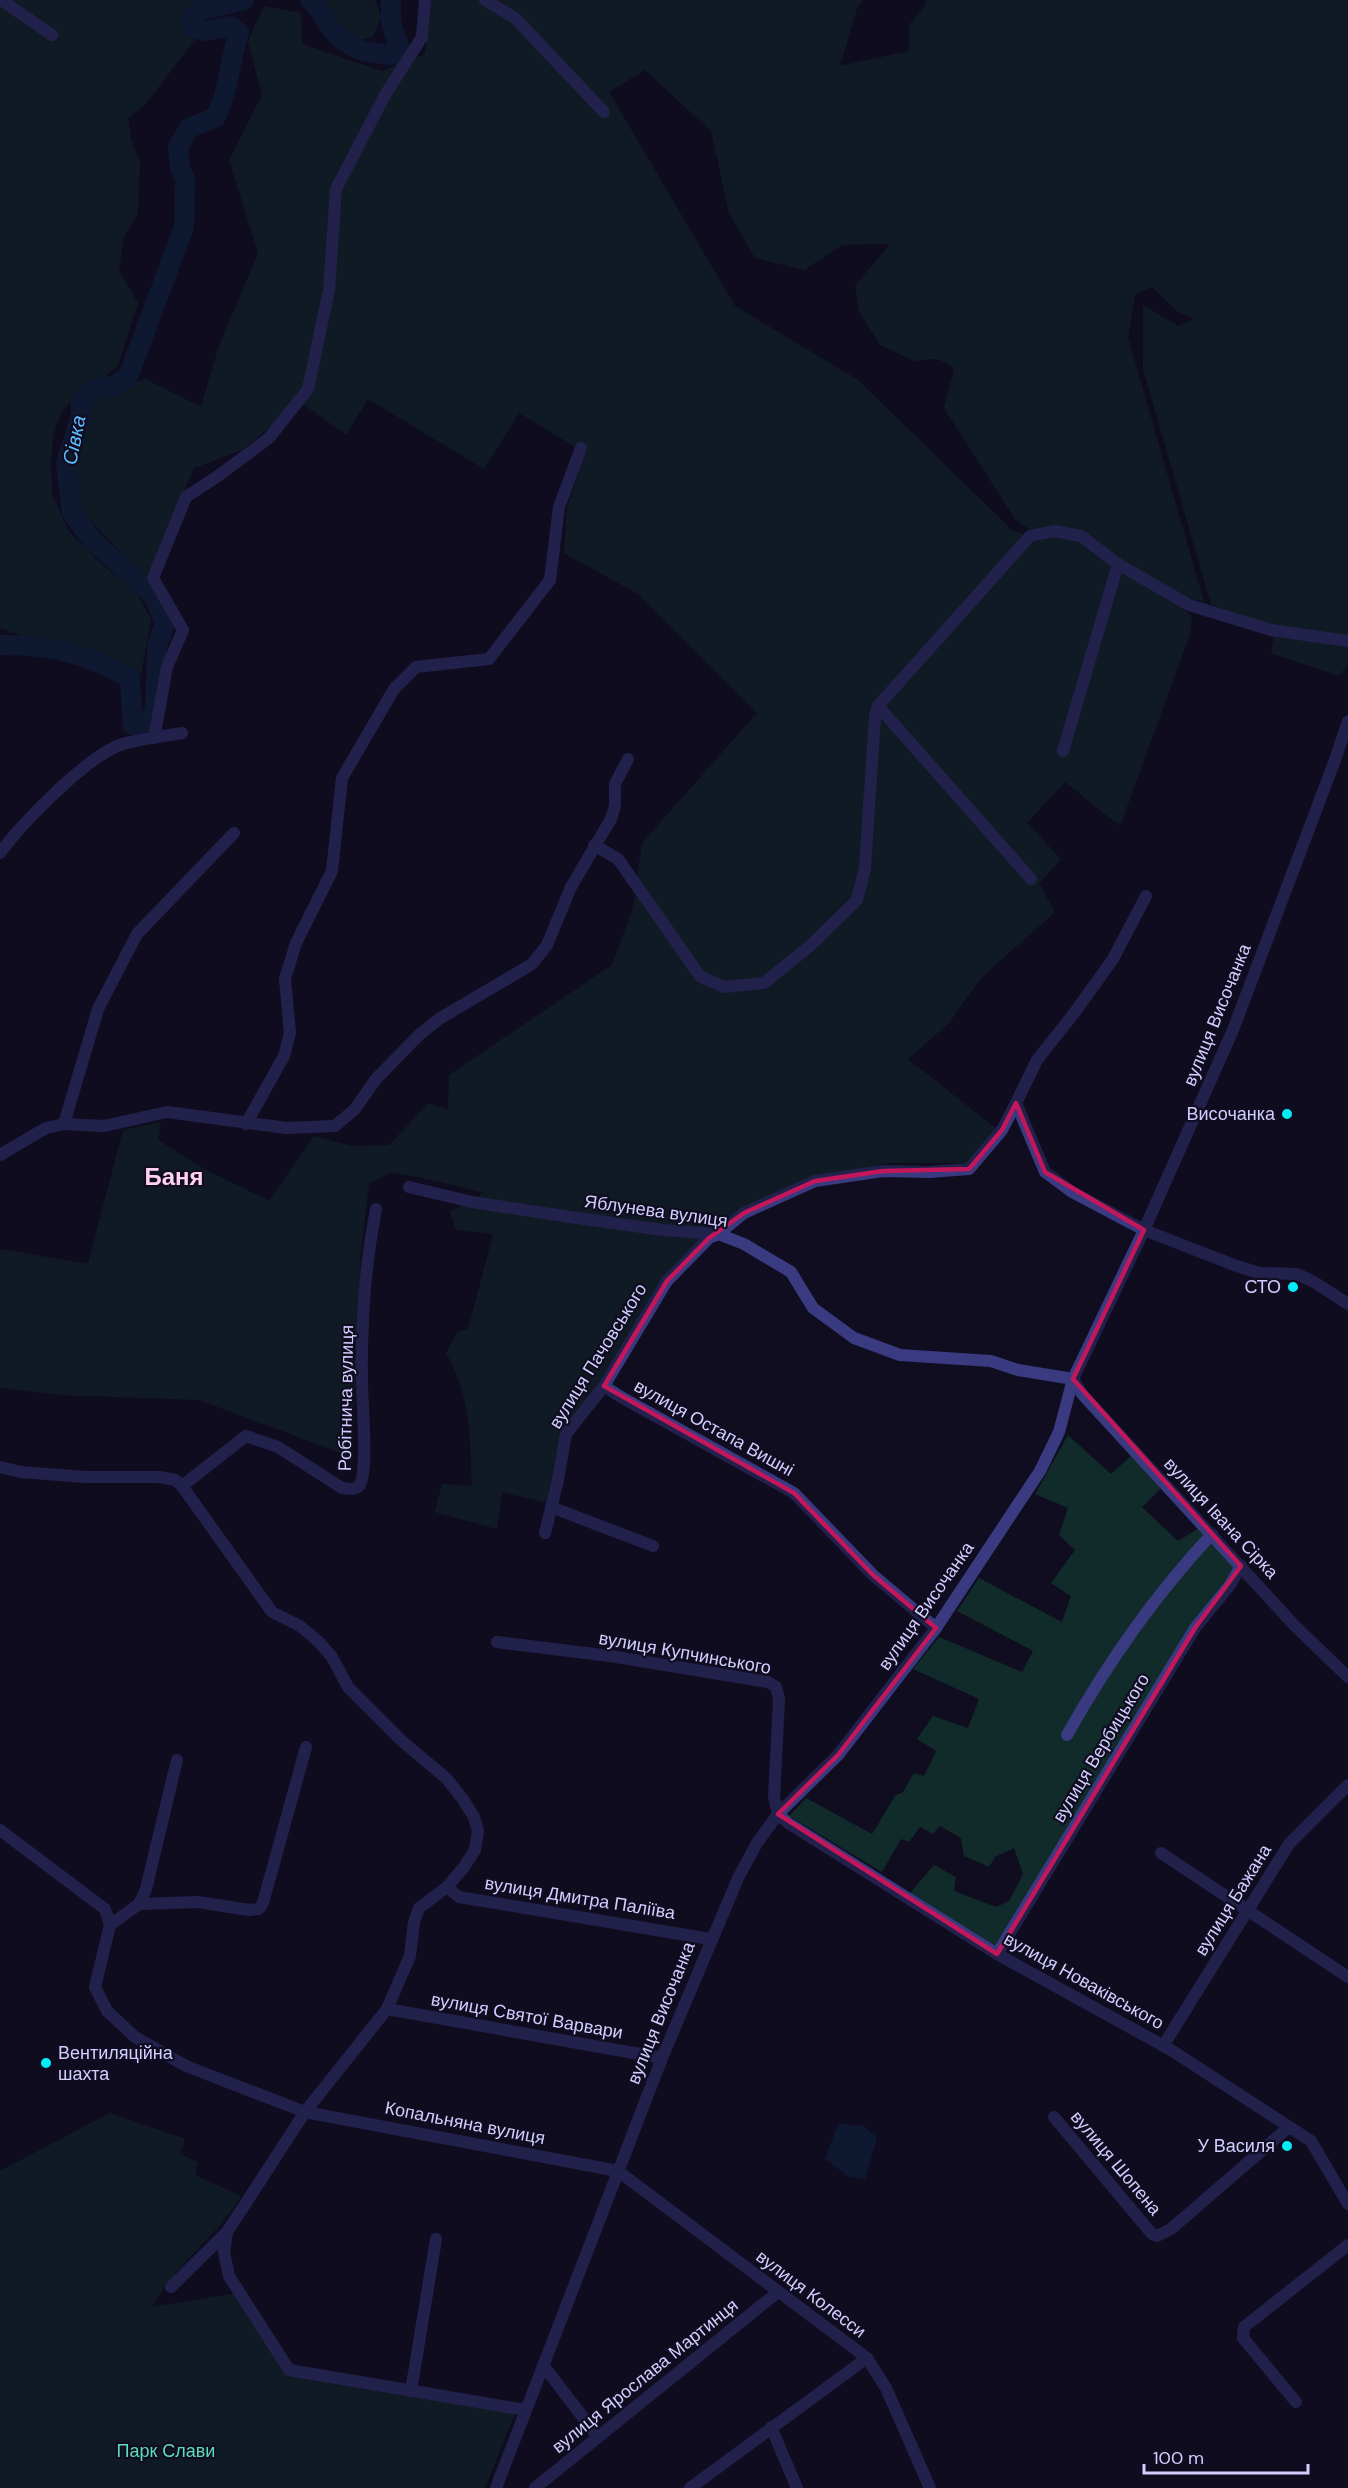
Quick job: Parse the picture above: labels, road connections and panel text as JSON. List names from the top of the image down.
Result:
{
  "streets": {
    "street": [
      "вулиця Височанка",
      "Яблунева вулиця",
      "вулиця Пачовського",
      "Робітнича вулиця",
      "вулиця Остапа Вишні",
      "вулиця Івана Сірка",
      "вулиця Купчинського",
      "вулиця Вербицького",
      "вулиця Дмитра Паліїва",
      "вулиця Бажана",
      "вулиця Новаківського",
      "вулиця Святої Варвари",
      "Копальняна вулиця",
      "вулиця Шопена",
      "вулиця Колесси",
      "вулиця Ярослава Мартинця"
    ]
  },
  "crossings": [
    ["вулиця Височанка", "Яблунева вулиця"],
    ["вулиця Височанка", "вулиця Остапа Вишні"],
    ["вулиця Височанка", "вулиця Івана Сірка"],
    ["вулиця Височанка", "вулиця Купчинського"],
    ["вулиця Височанка", "вулиця Дмитра Паліїва"],
    ["вулиця Височанка", "вулиця Новаківського"],
    ["вулиця Височанка", "вулиця Святої Варвари"],
    ["вулиця Височанка", "Копальняна вулиця"],
    ["вулиця Височанка", "вулиця Колесси"],
    ["Яблунева вулиця", "вулиця Пачовського"],
    ["Яблунева вулиця", "вулиця Івана Сірка"],
    ["вулиця Пачовського", "вулиця Остапа Вишні"],
    ["вулиця Івана Сірка", "вулиця Вербицького"],
    ["вулиця Купчинського", "вулиця Новаківського"],
    ["вулиця Вербицького", "вулиця Новаківського"],
    ["вулиця Бажана", "вулиця Новаківського"],
    ["вулиця Новаківського", "вулиця Шопена"],
    ["Копальняна вулиця", "вулиця Колесси"],
    ["вулиця Колесси", "вулиця Ярослава Мартинця"]
  ],
  "districts": ["Баня"],
  "water": ["Сівка"],
  "parks": ["Парк Слави"],
  "places": [
    "Височанка",
    "СТО",
    "Вентиляційна шахта",
    "У Василя"
  ],
  "scale_bar": "100 m"
}
